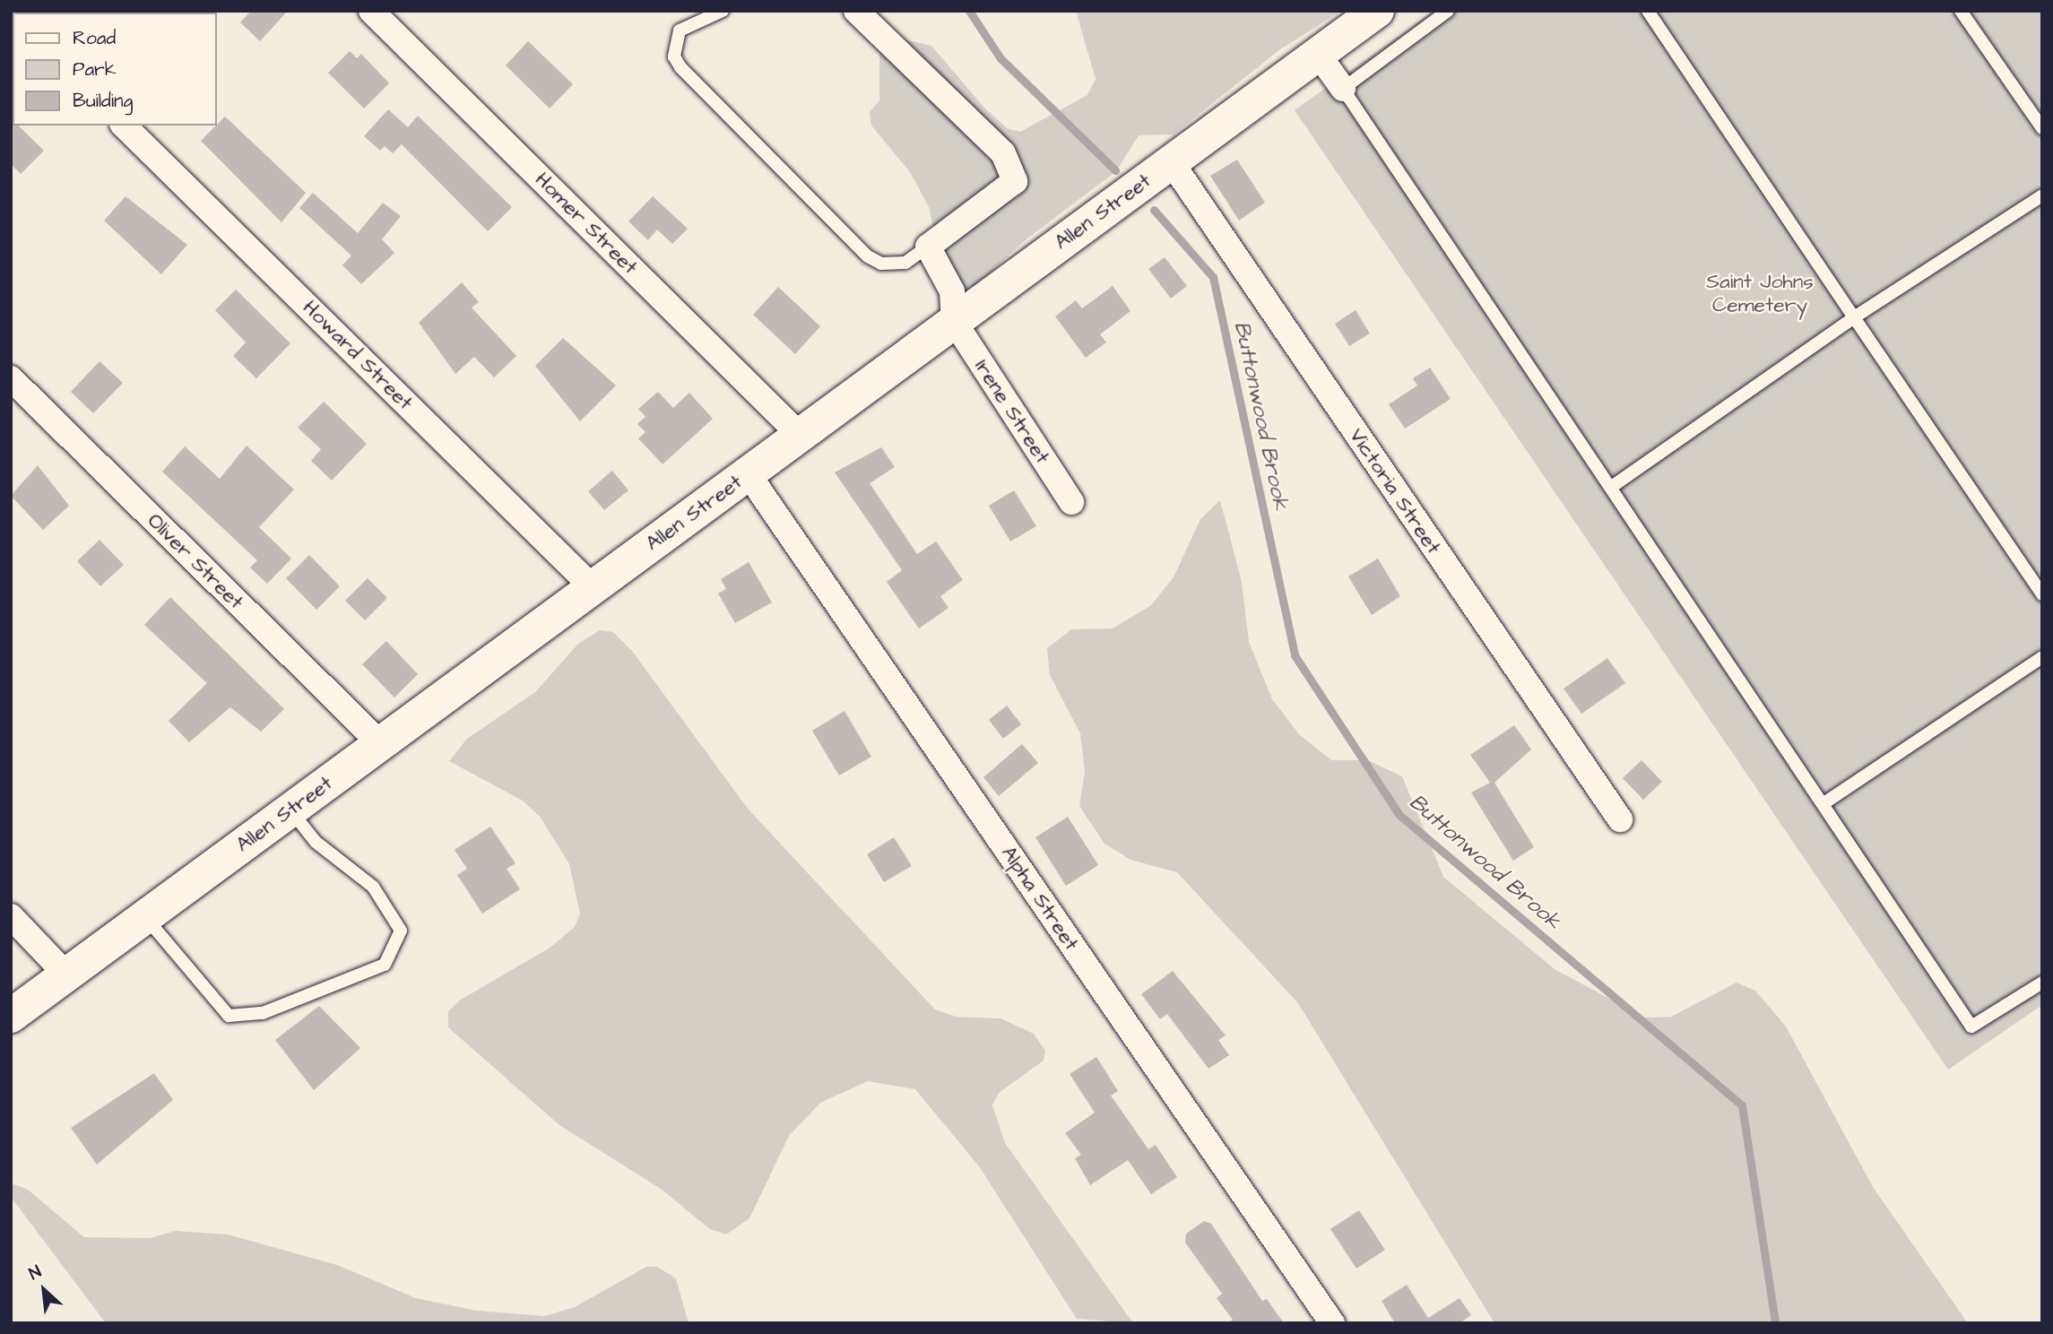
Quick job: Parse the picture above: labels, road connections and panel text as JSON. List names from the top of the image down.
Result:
{
  "streets": {
    "street": [
      "Allen Street",
      "Homer Street",
      "Howard Street",
      "Irene Street",
      "Victoria Street",
      "Oliver Street",
      "Alpha Street"
    ]
  },
  "crossings": [
    ["Allen Street", "Homer Street"],
    ["Allen Street", "Howard Street"],
    ["Allen Street", "Irene Street"],
    ["Allen Street", "Victoria Street"],
    ["Allen Street", "Oliver Street"],
    ["Allen Street", "Alpha Street"]
  ],
  "water": ["Buttonwood Brook"],
  "parks": ["Saint Johns Cemetery"],
  "legend": ["Road", "Park", "Building"],
  "north": "top left"
}
